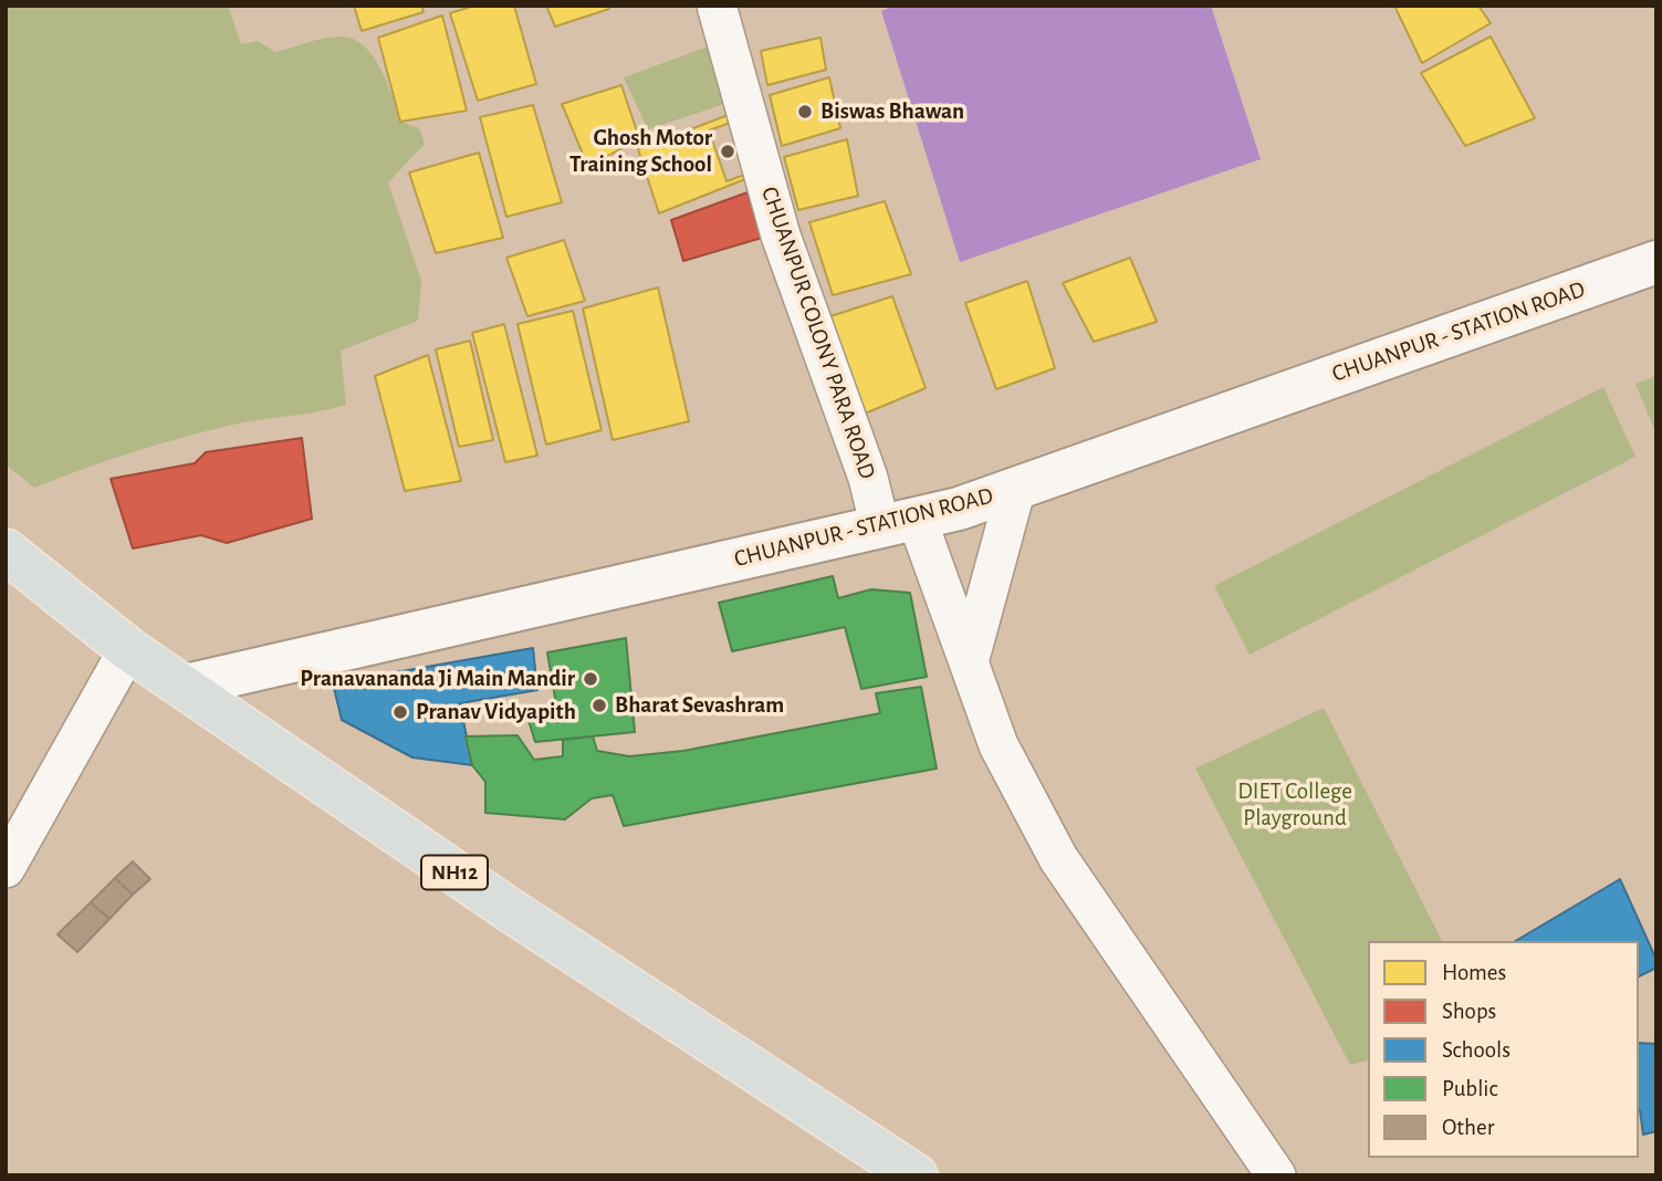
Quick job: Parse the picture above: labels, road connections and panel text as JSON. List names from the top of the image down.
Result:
{
  "streets": {
    "main road": ["NH12"],
    "street": ["CHUANPUR - STATION ROAD", "CHUANPUR COLONY PARA ROAD"]
  },
  "crossings": [
    ["CHUANPUR - STATION ROAD", "CHUANPUR COLONY PARA ROAD"],
    ["CHUANPUR - STATION ROAD", "NH12"]
  ],
  "parks": ["DIET College Playground"],
  "places": [
    "Biswas Bhawan",
    "Ghosh Motor Training School",
    "Pranavananda Ji Main Mandir",
    "Bharat Sevashram",
    "Pranav Vidyapith"
  ],
  "legend": [
    "Homes",
    "Shops",
    "Schools",
    "Public",
    "Other"
  ]
}
